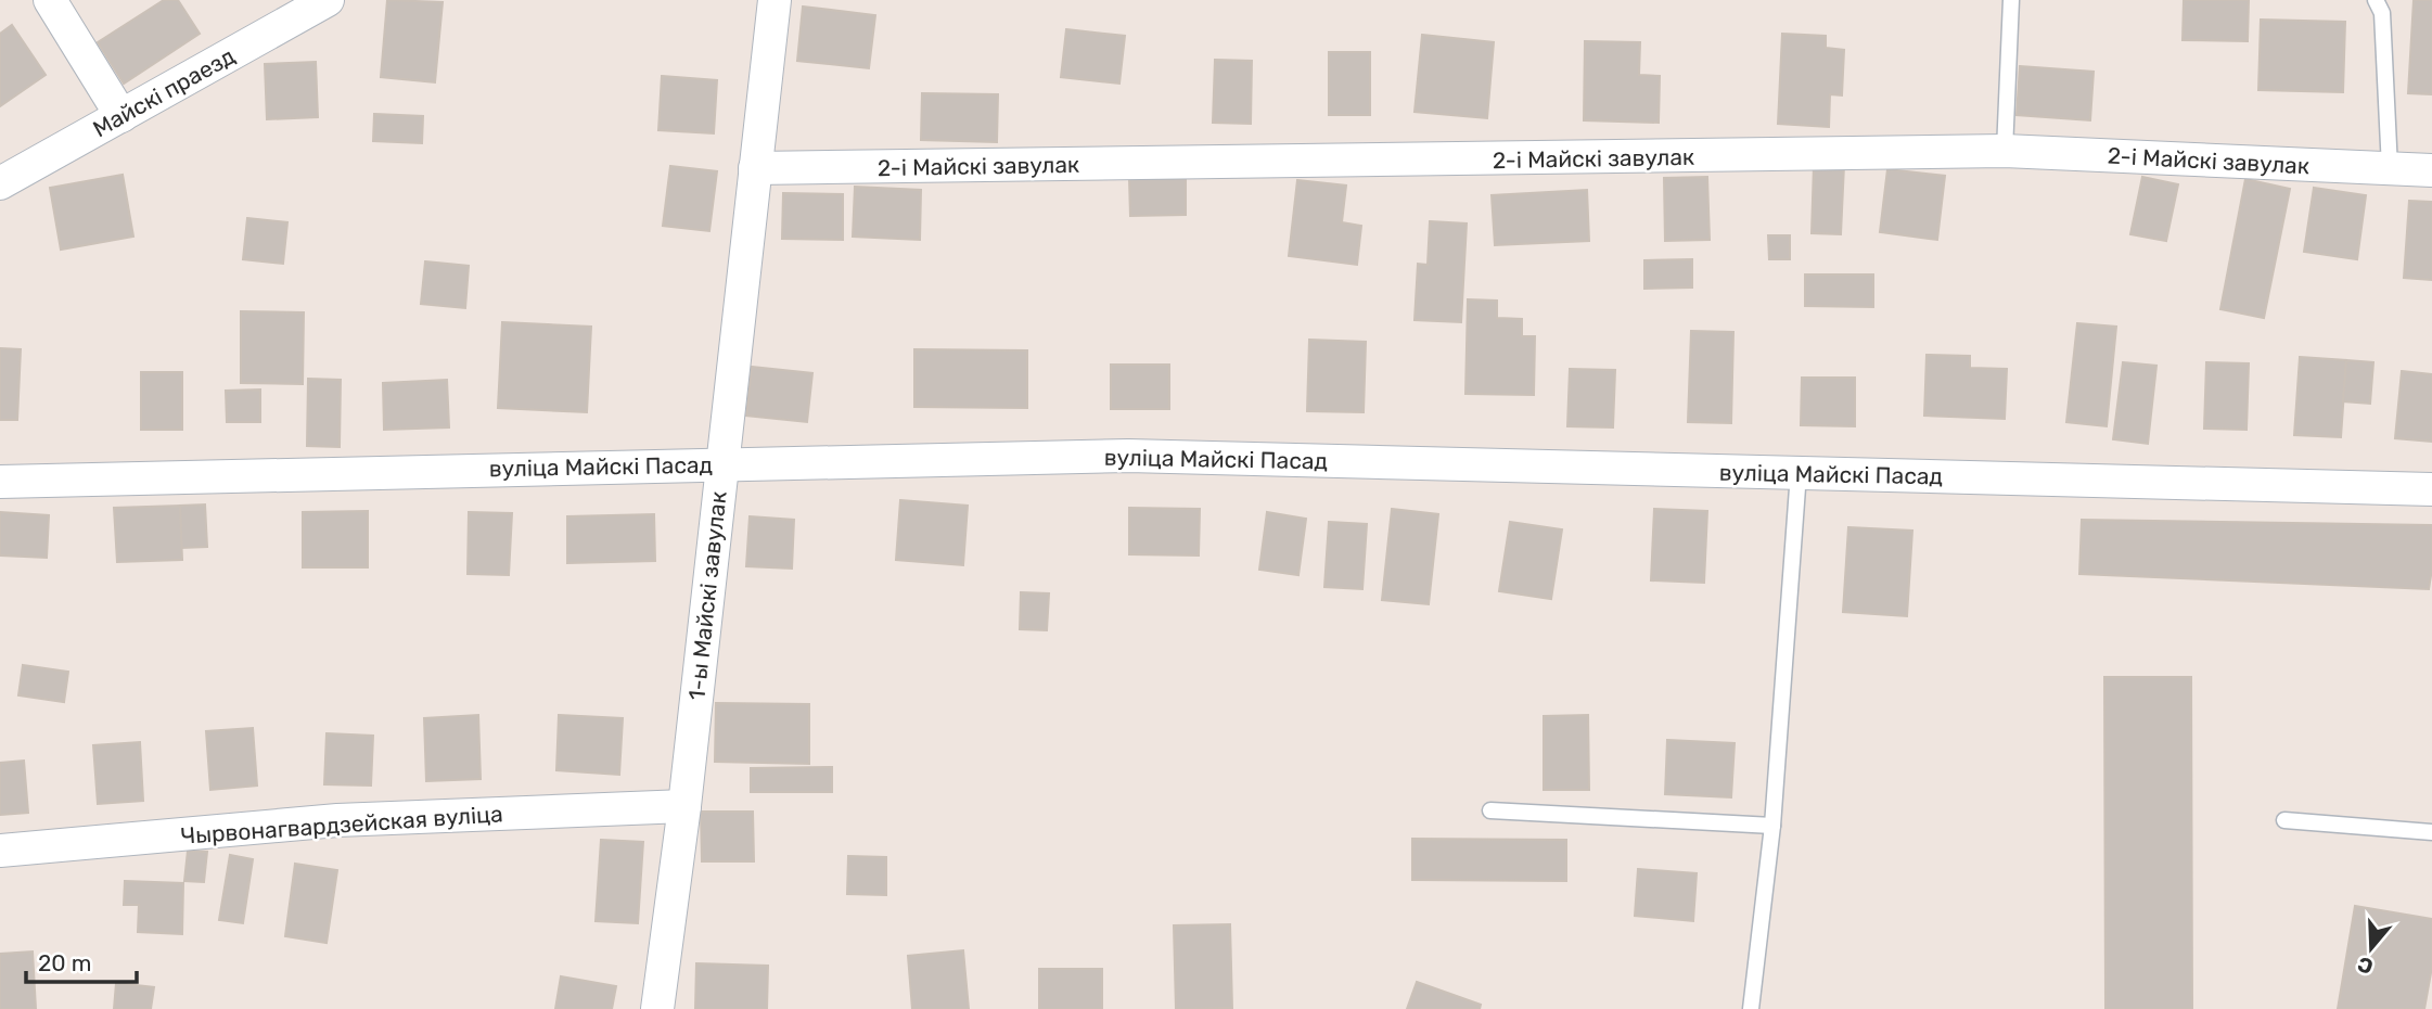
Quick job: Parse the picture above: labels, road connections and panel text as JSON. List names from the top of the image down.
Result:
{
  "streets": {
    "street": [
      "Майскі праезд",
      "2-і Майскі завулак",
      "вуліца Майскі Пасад",
      "1-ы Майскі завулак",
      "Чырвонагвардзейская вуліца"
    ]
  },
  "crossings": [
    ["2-і Майскі завулак", "1-ы Майскі завулак"],
    ["вуліца Майскі Пасад", "1-ы Майскі завулак"],
    ["1-ы Майскі завулак", "Чырвонагвардзейская вуліца"]
  ],
  "scale_bar": "20 m",
  "north": "bottom"
}
